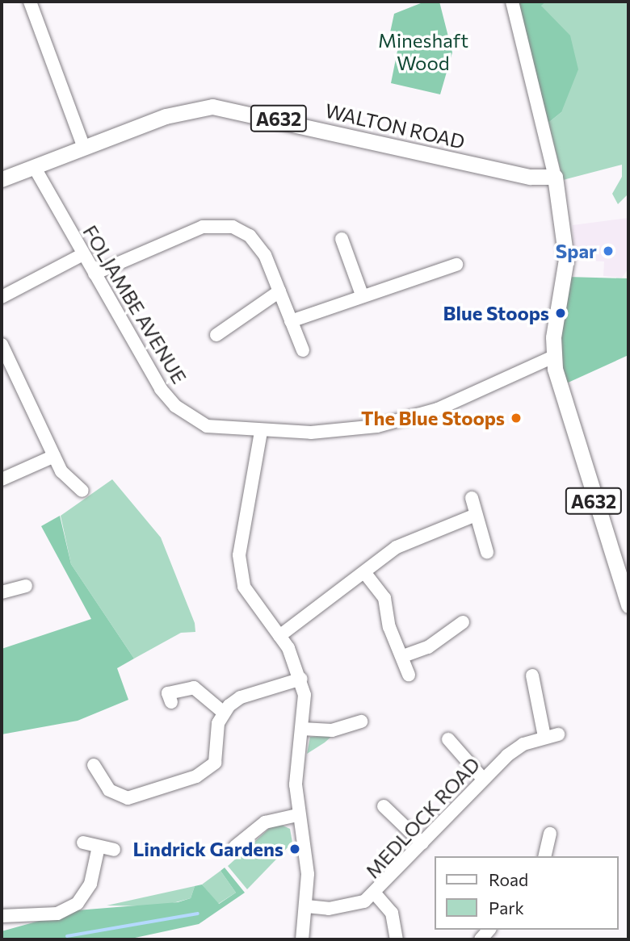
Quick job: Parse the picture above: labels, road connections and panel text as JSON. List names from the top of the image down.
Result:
{
  "streets": {
    "main road": ["A632", "WALTON ROAD"],
    "street": ["FOLJAMBE AVENUE", "MEDLOCK ROAD"]
  },
  "crossings": [
    ["A632", "WALTON ROAD"],
    ["A632", "FOLJAMBE AVENUE"],
    ["WALTON ROAD", "FOLJAMBE AVENUE"]
  ],
  "parks": ["Mineshaft Wood"],
  "places": [
    "Spar",
    "Blue Stoops",
    "The Blue Stoops",
    "Lindrick Gardens"
  ],
  "legend": ["Road", "Park"]
}
